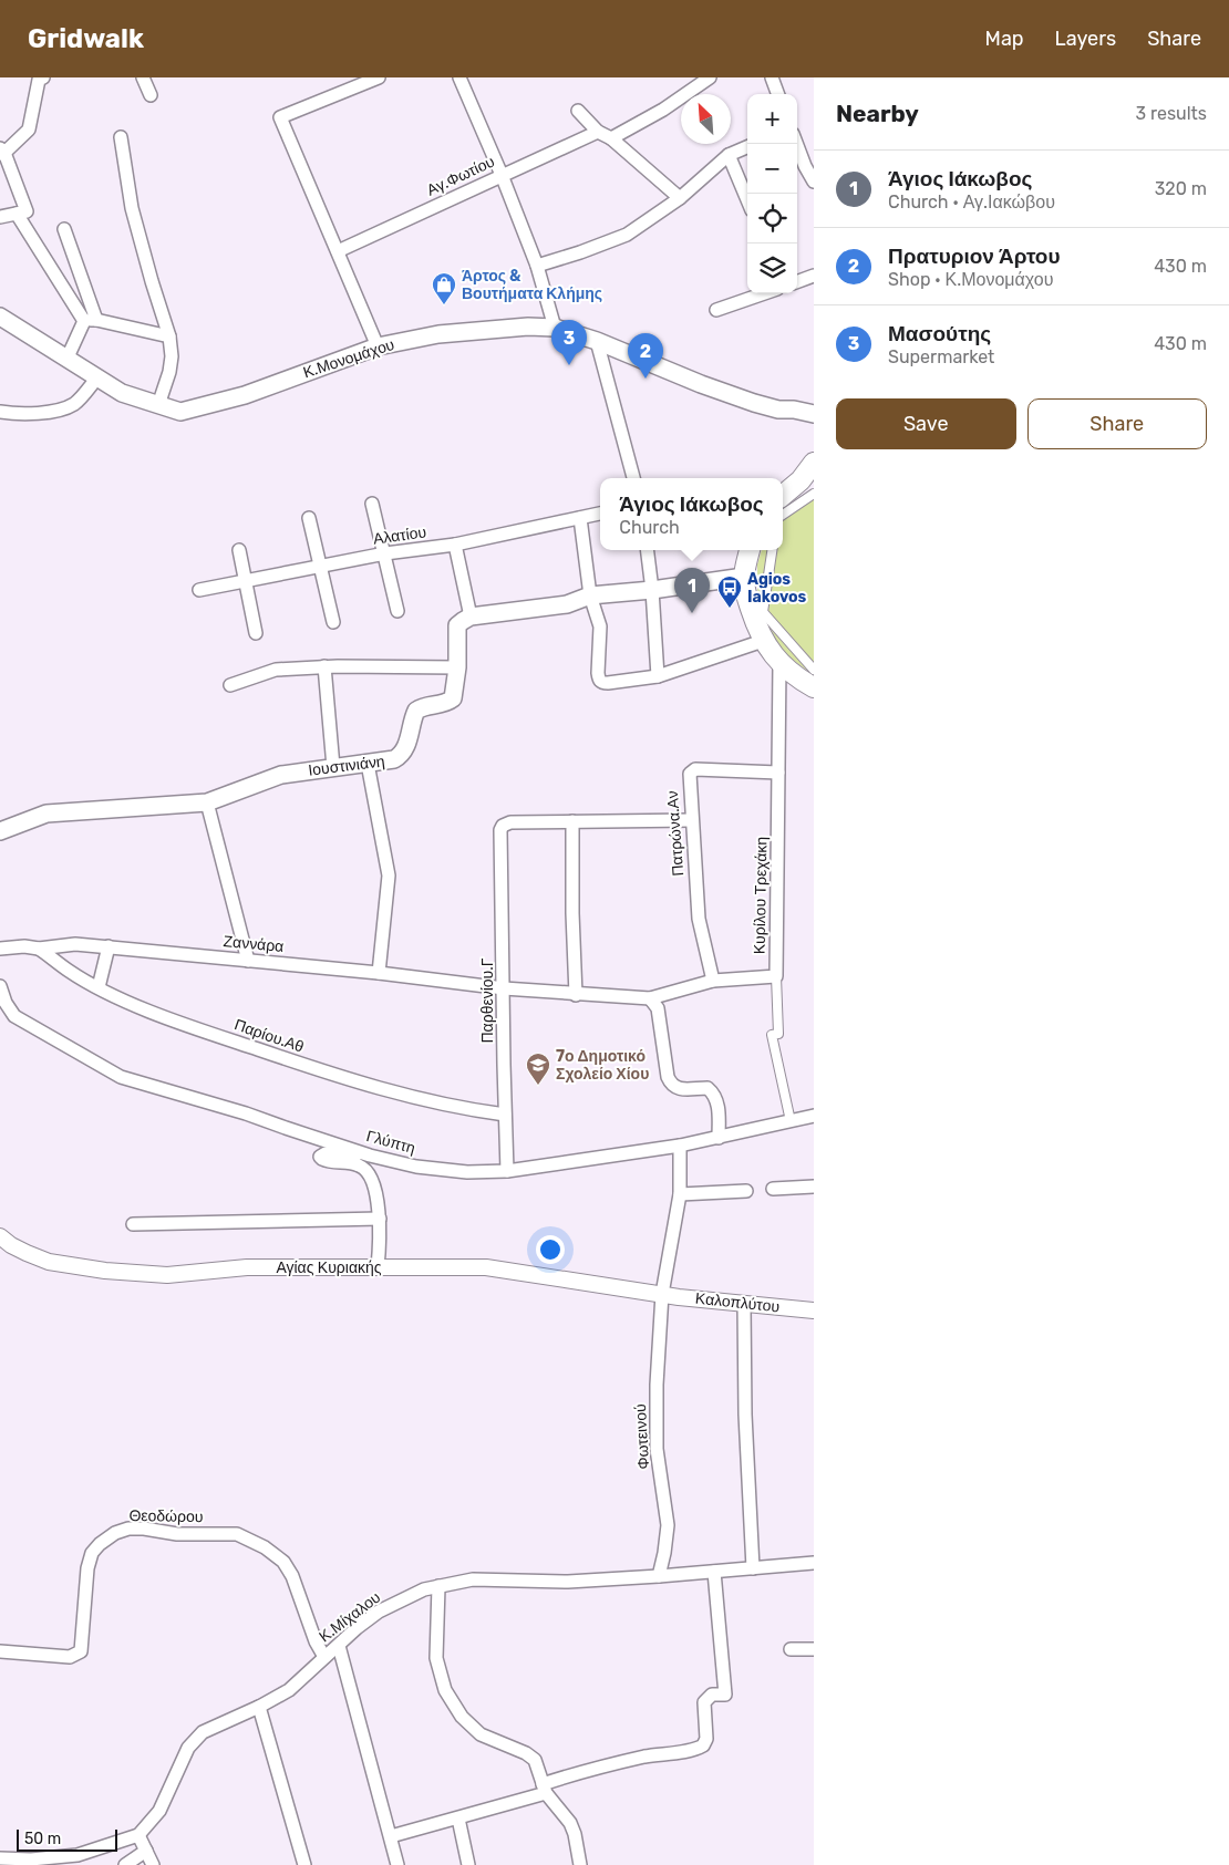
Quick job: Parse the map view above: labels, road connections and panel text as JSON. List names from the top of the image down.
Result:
{
  "streets": {
    "main road": ["Κ.Μονομάχου", "Ιουστινιάνη"],
    "street": [
      "Αγ.Φωτίου",
      "Αλατίου",
      "Πατρώνα.Αν",
      "Κυρίλου Τρεχάκη",
      "Ζαννάρα",
      "Παρθενίου.Γ",
      "Παρίου.Αθ",
      "Γλύπτη",
      "Αγίας Κυριακής",
      "Καλοπλύτου",
      "Φωτεινού",
      "Θεοδώρου",
      "Κ.Μίχαλου"
    ]
  },
  "crossings": [
    ["Πατρώνα.Αν", "Κυρίλου Τρεχάκη"],
    ["Πατρώνα.Αν", "Ζαννάρα"],
    ["Κυρίλου Τρεχάκη", "Ζαννάρα"],
    ["Κυρίλου Τρεχάκη", "Γλύπτη"],
    ["Ζαννάρα", "Παρθενίου.Γ"],
    ["Ζαννάρα", "Παρίου.Αθ"],
    ["Παρθενίου.Γ", "Παρίου.Αθ"],
    ["Παρθενίου.Γ", "Γλύπτη"],
    ["Γλύπτη", "Φωτεινού"],
    ["Αγίας Κυριακής", "Καλοπλύτου"],
    ["Αγίας Κυριακής", "Φωτεινού"],
    ["Καλοπλύτου", "Φωτεινού"],
    ["Φωτεινού", "Κ.Μίχαλου"],
    ["Θεοδώρου", "Κ.Μίχαλου"]
  ],
  "places": {
    "shop": ["Άρτος & Βουτήματα Κλήμης"],
    "bus stop": ["Agios Iakovos"],
    "school or university": ["7ο Δημοτικό Σχολείο Χίου"]
  },
  "scale_bar": "50 m",
  "north": "top left",
  "page": {
    "header": "Gridwalk",
    "nav": ["Map", "Layers", "Share"],
    "heading": ["Nearby", "3 results"],
    "map_buttons": ["+", "−"],
    "list": [
      {
        "mark": "1",
        "name": "Άγιος Ιάκωβος",
        "note": "Church · Αγ.Ιακώβου",
        "value": "320 m"
      },
      {
        "mark": "2",
        "name": "Πρατυριον Άρτου",
        "note": "Shop · Κ.Μονομάχου",
        "value": "430 m"
      },
      {
        "mark": "3",
        "name": "Μασούτης",
        "note": "Supermarket",
        "value": "430 m"
      }
    ],
    "pins": ["3", "2", "1"],
    "buttons": ["Save", "Share"],
    "popup": ["Άγιος Ιάκωβος", "Church"],
    "scale": "50 m"
  }
}
